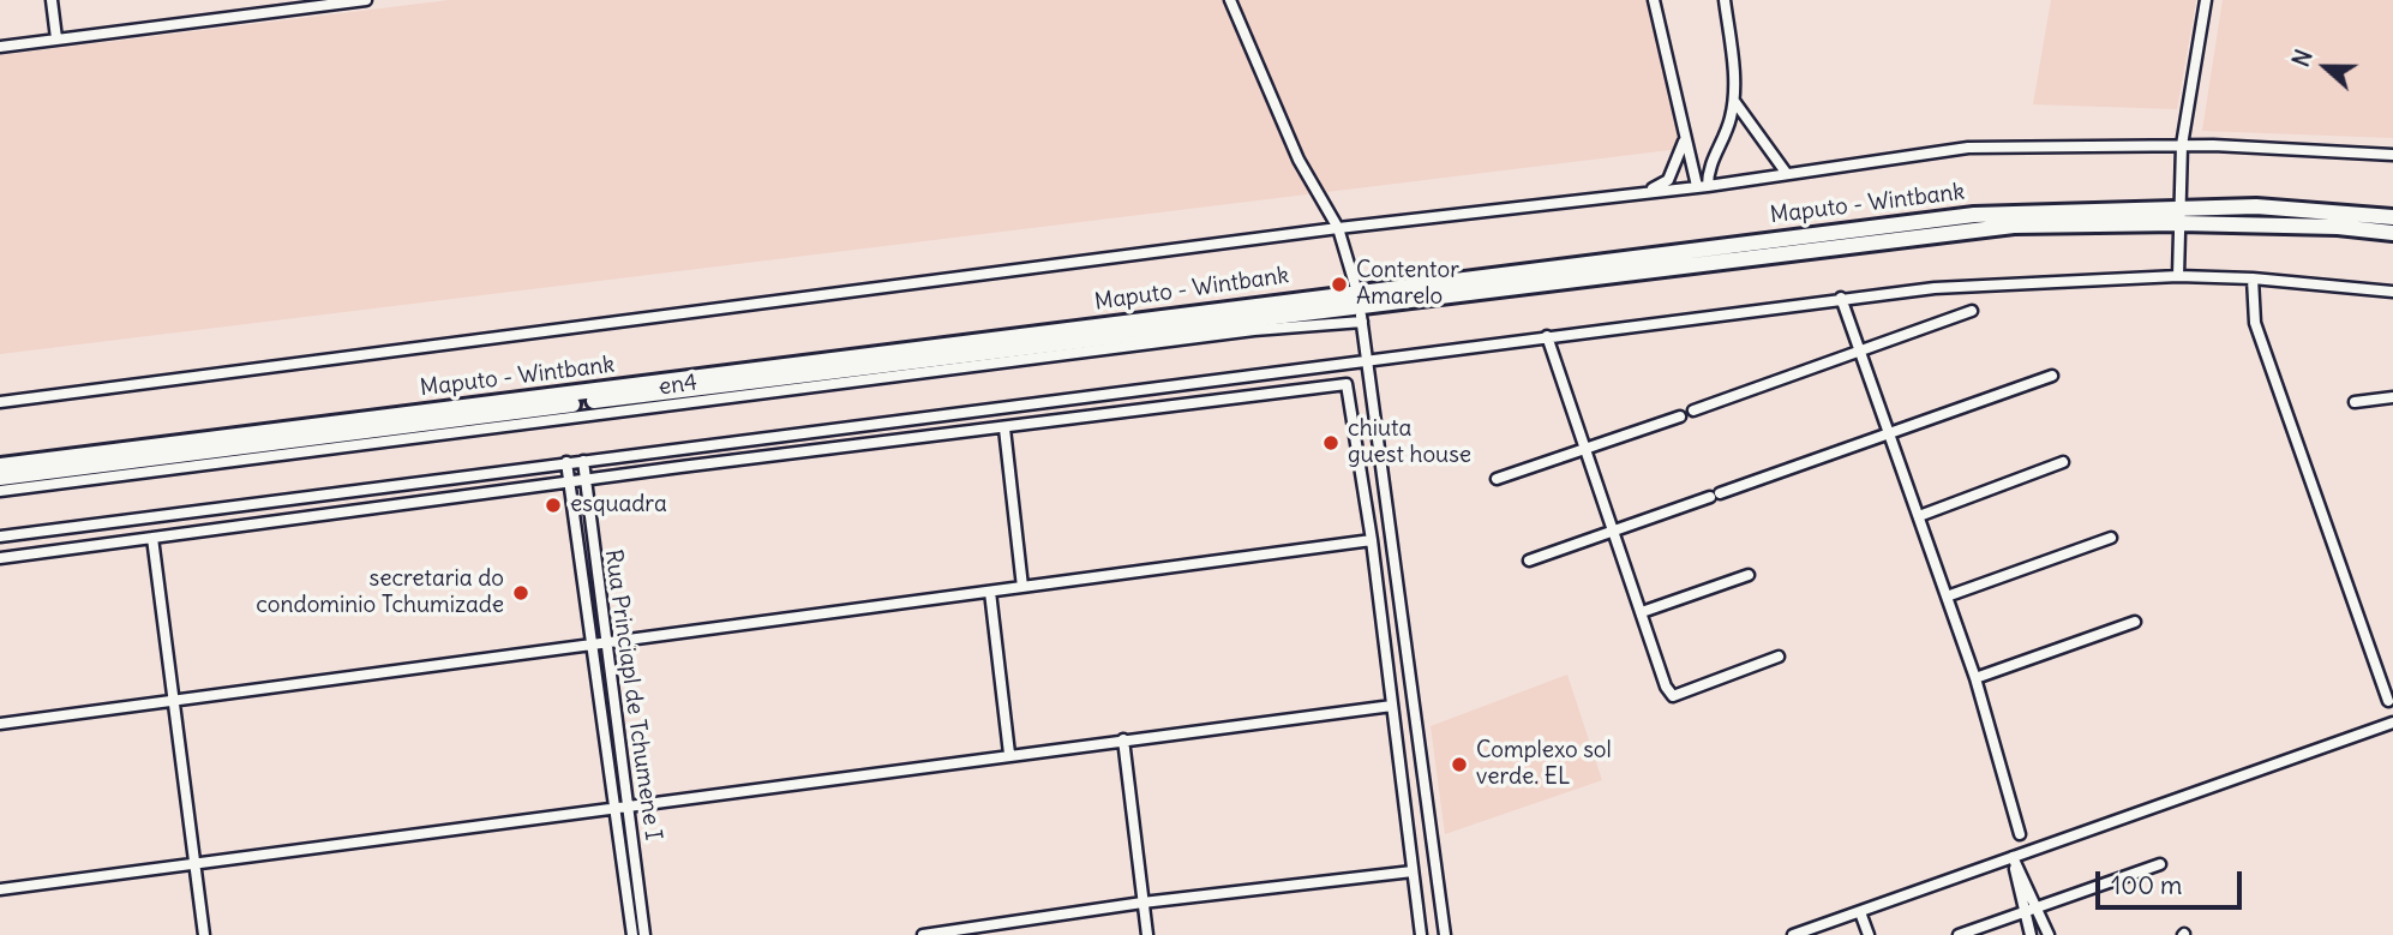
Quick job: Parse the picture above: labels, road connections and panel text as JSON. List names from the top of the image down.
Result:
{
  "streets": {
    "highway": ["Maputo - Wintbank"],
    "street": ["en4", "Rua Princiapl de Tchumene I"]
  },
  "places": [
    "Contentor Amarelo",
    "chiuta guest house",
    "esquadra",
    "secretaria do condominio Tchumizade",
    "Complexo sol verde. EL"
  ],
  "scale_bar": "100 m",
  "north": "left"
}
